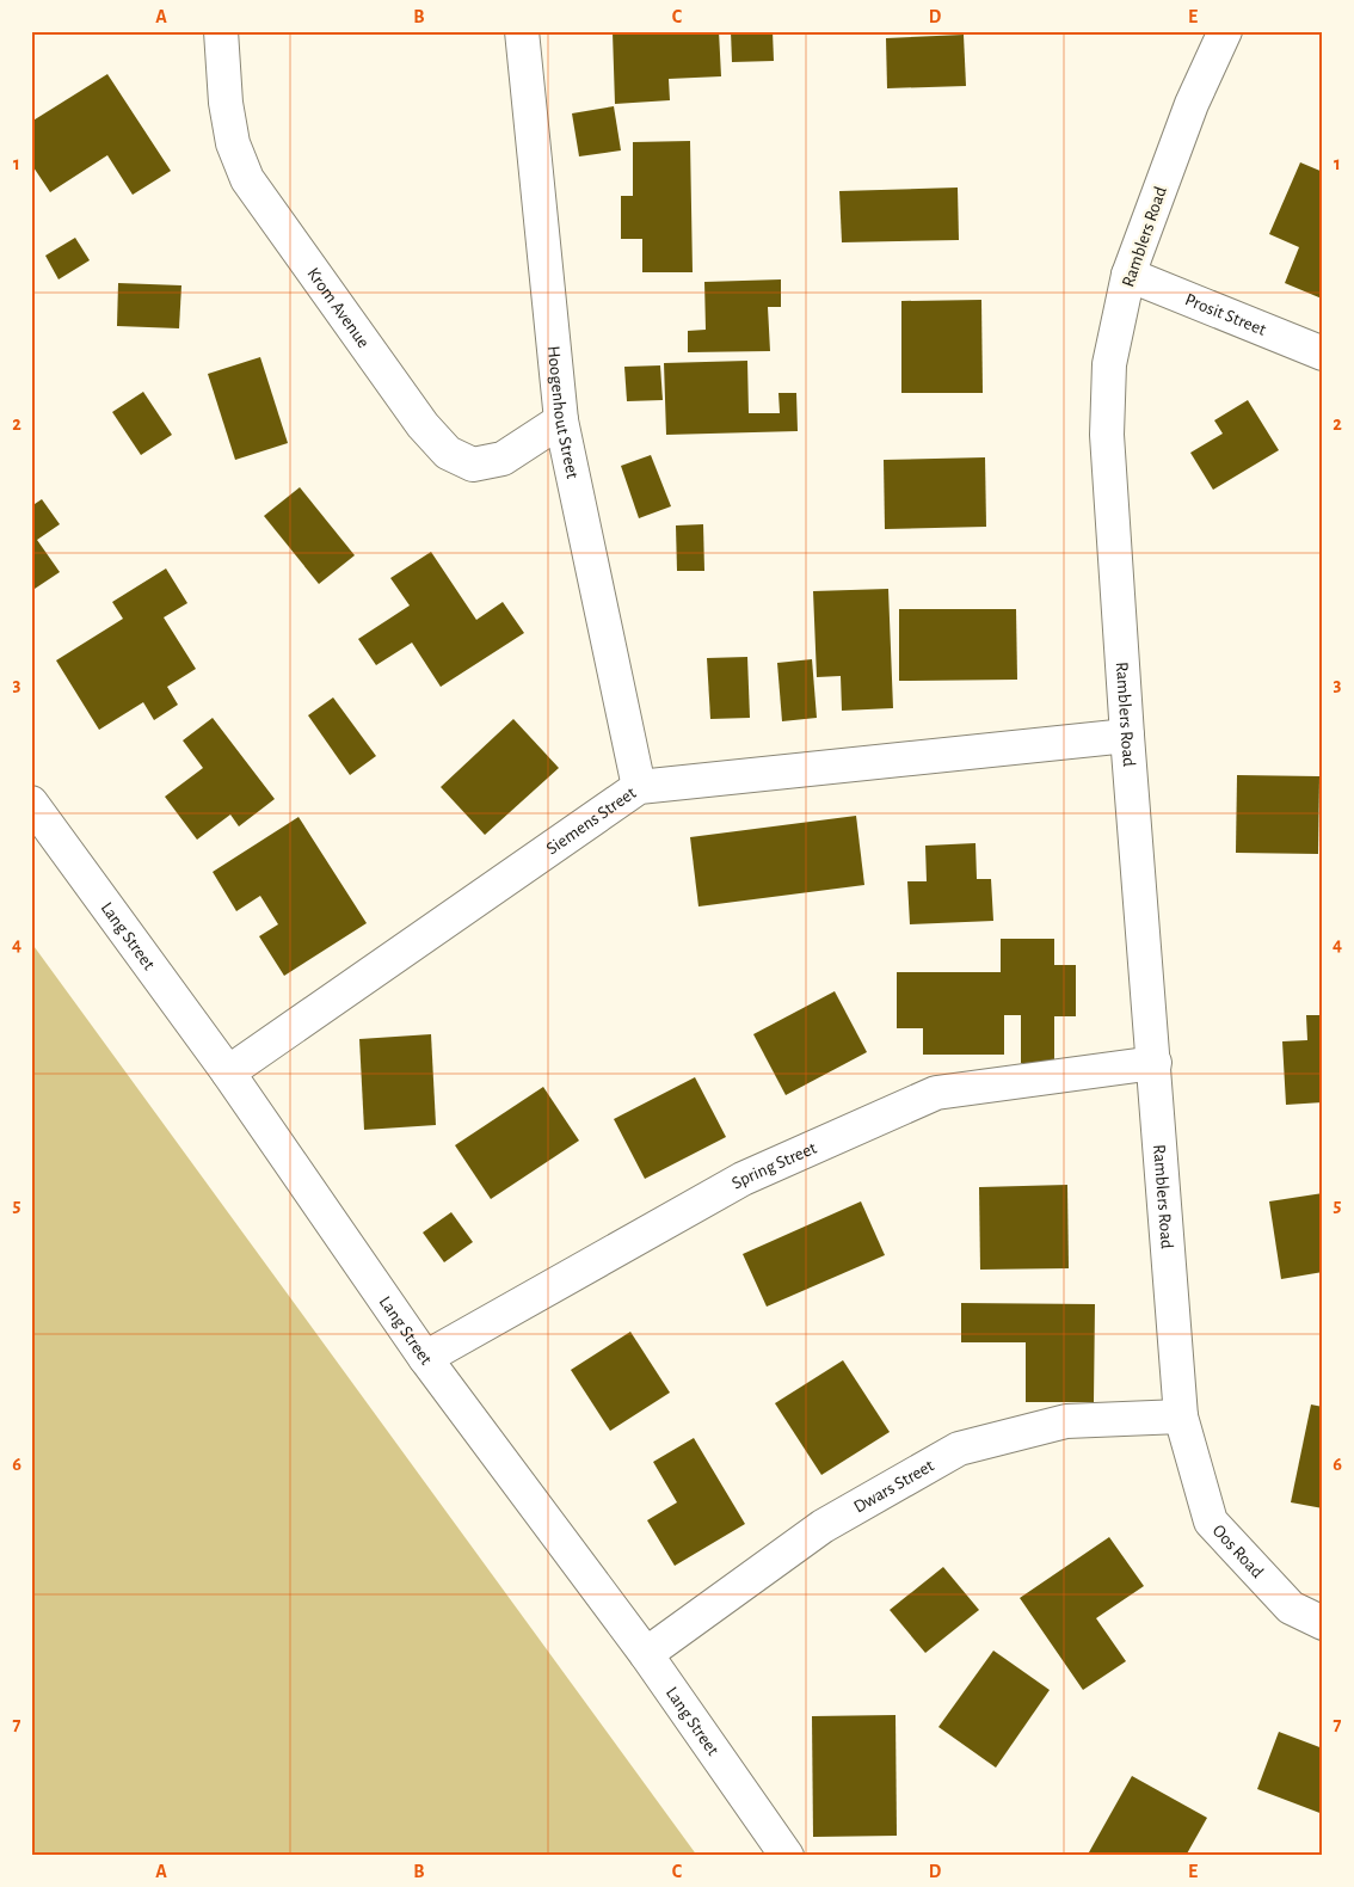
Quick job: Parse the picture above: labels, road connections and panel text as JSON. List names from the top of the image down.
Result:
{
  "streets": {
    "street": [
      "Ramblers Road",
      "Krom Avenue",
      "Prosit Street",
      "Hoogenhout Street",
      "Siemens Street",
      "Lang Street",
      "Spring Street",
      "Dwars Street",
      "Oos Road"
    ]
  },
  "crossings": [
    ["Ramblers Road", "Prosit Street"],
    ["Ramblers Road", "Siemens Street"],
    ["Ramblers Road", "Spring Street"],
    ["Ramblers Road", "Dwars Street"],
    ["Ramblers Road", "Oos Road"],
    ["Krom Avenue", "Hoogenhout Street"],
    ["Hoogenhout Street", "Siemens Street"],
    ["Siemens Street", "Lang Street"],
    ["Lang Street", "Spring Street"],
    ["Lang Street", "Dwars Street"],
    ["Dwars Street", "Oos Road"]
  ],
  "grid": {
    "columns": [
      "A",
      "B",
      "C",
      "D",
      "E"
    ],
    "rows": [
      "1",
      "2",
      "3",
      "4",
      "5",
      "6",
      "7"
    ]
  }
}
